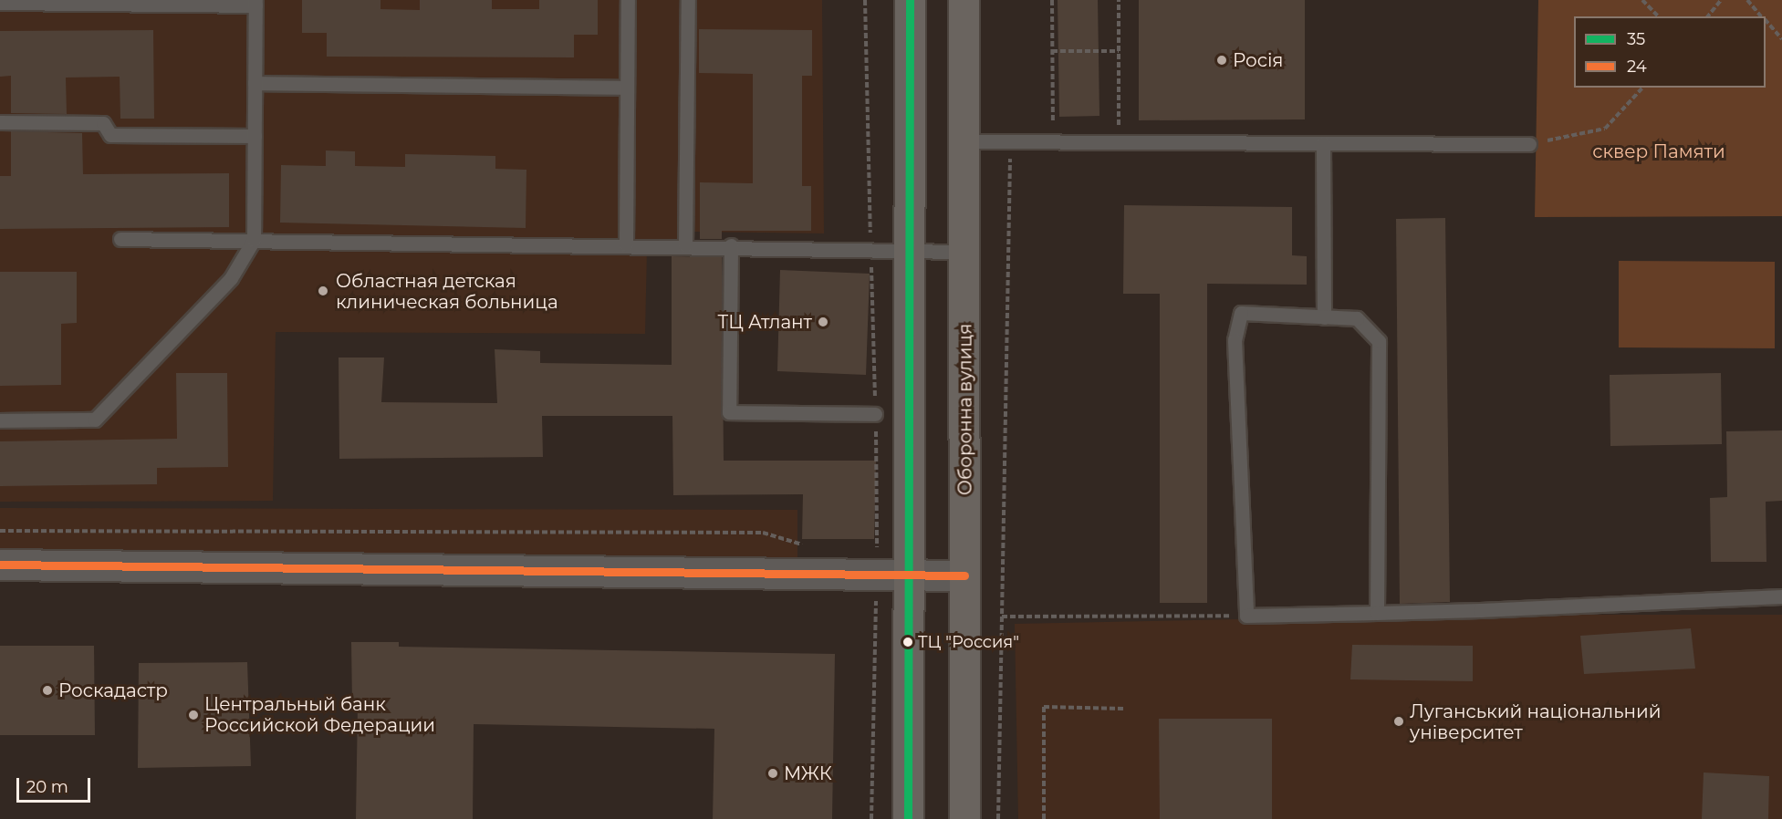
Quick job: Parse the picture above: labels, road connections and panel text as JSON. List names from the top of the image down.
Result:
{
  "streets": {
    "main road": ["Оборонна вулиця"]
  },
  "parks": ["сквер Памяти"],
  "places": [
    "Росія",
    "Областная детская клиническая больница",
    "ТЦ Атлант",
    "ТЦ \"Россия\"",
    "Роскадастр",
    "Центральный банк Российской Федерации",
    "Луганський національний університет",
    "МЖК"
  ],
  "lines": ["transit line 35", "transit line 24"],
  "legend": ["35", "24"],
  "scale_bar": "20 m"
}
